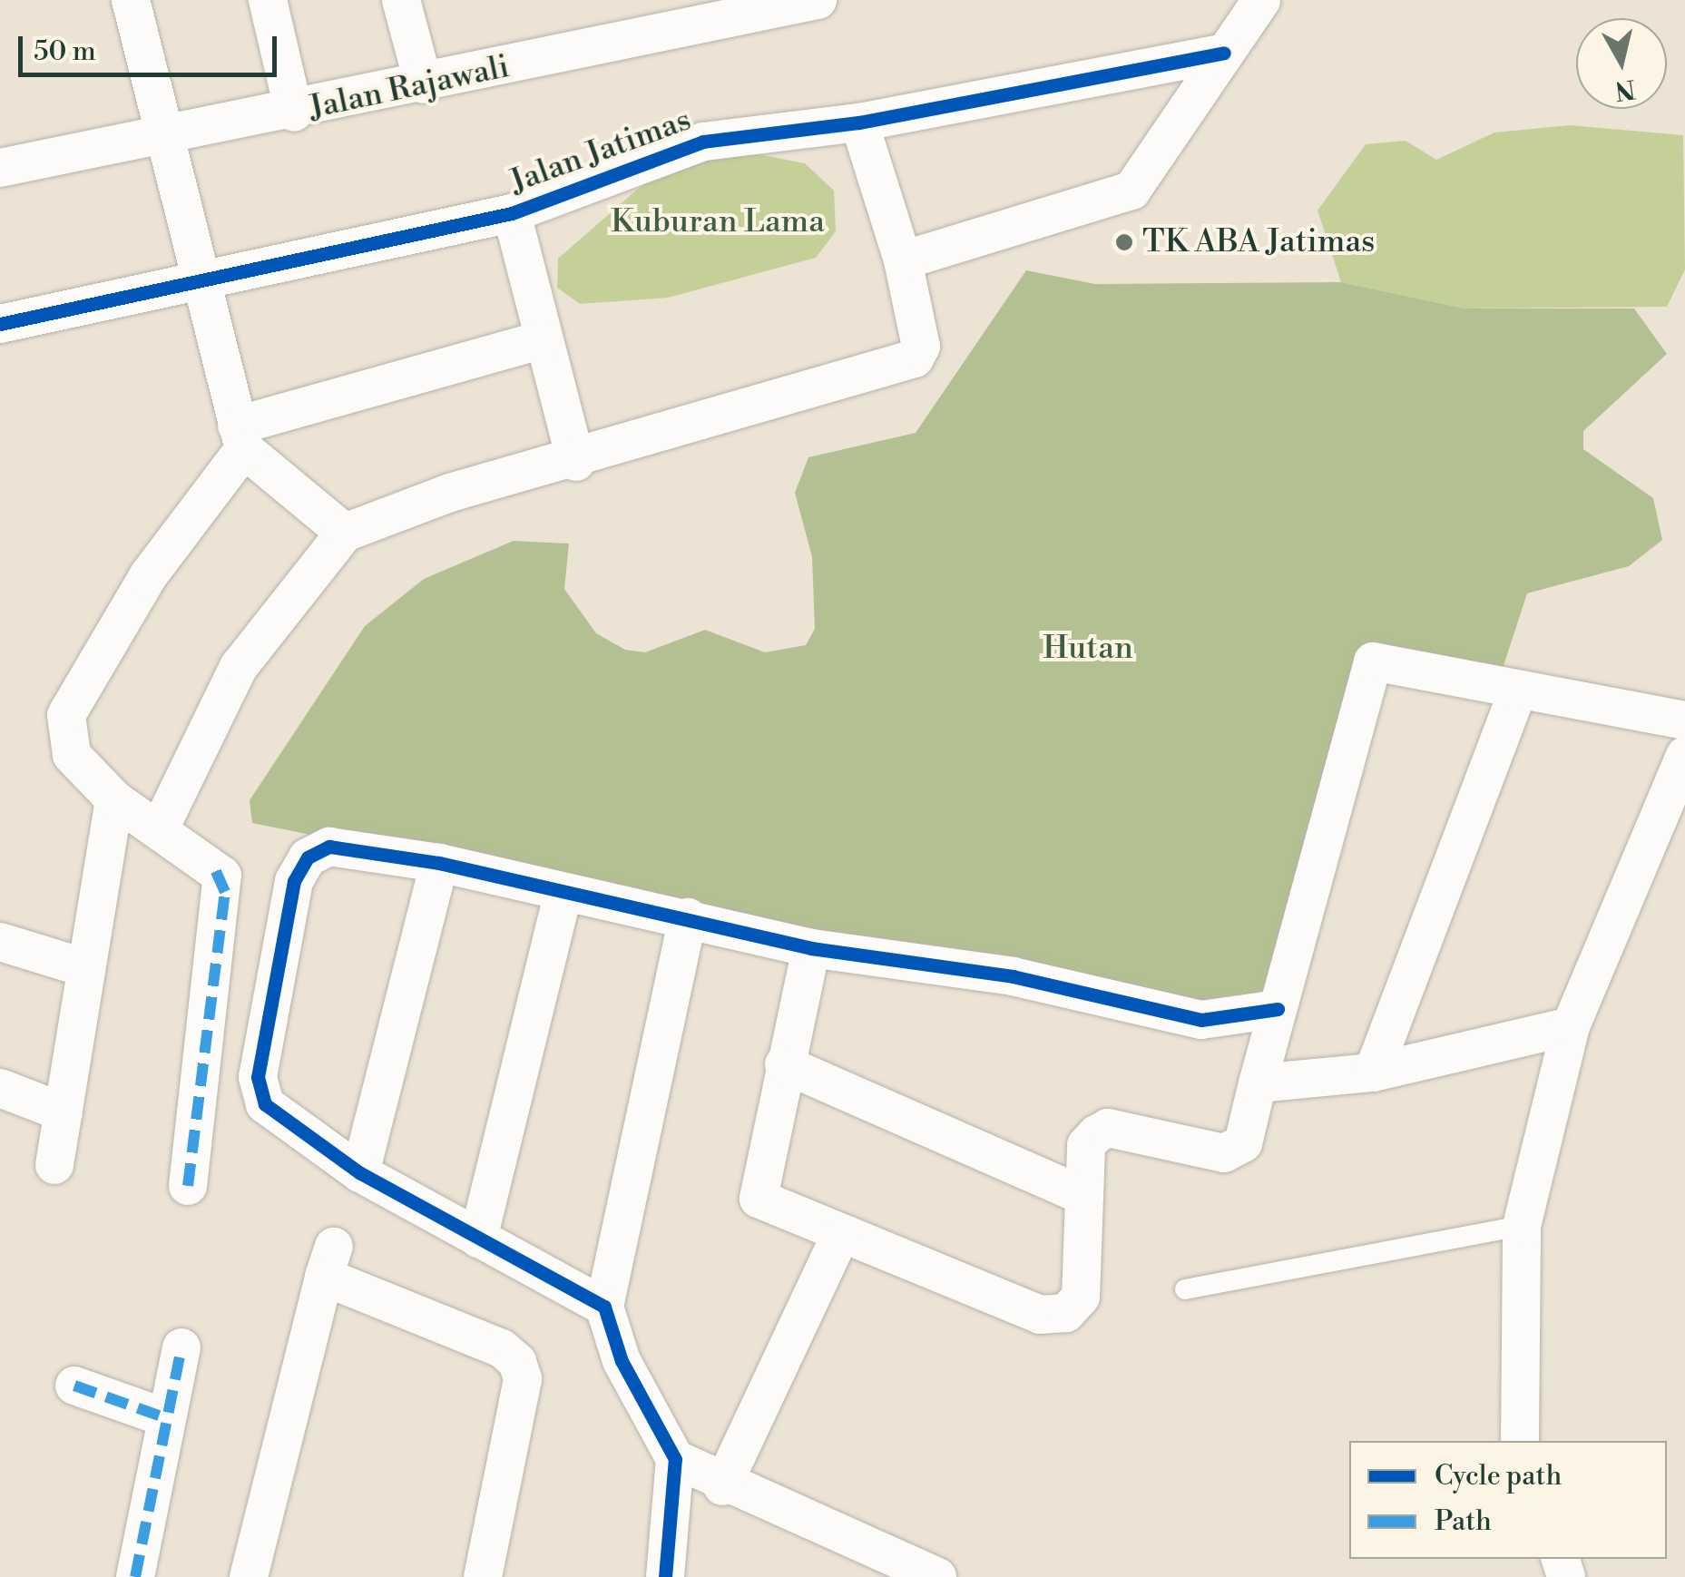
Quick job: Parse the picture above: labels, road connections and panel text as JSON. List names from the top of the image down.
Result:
{
  "streets": {
    "street": ["Jalan Rajawali", "Jalan Jatimas"]
  },
  "parks": ["Kuburan Lama", "Hutan"],
  "places": ["TK ABA Jatimas"],
  "legend": ["Cycle path", "Path"],
  "scale_bar": "50 m",
  "north": "bottom"
}
